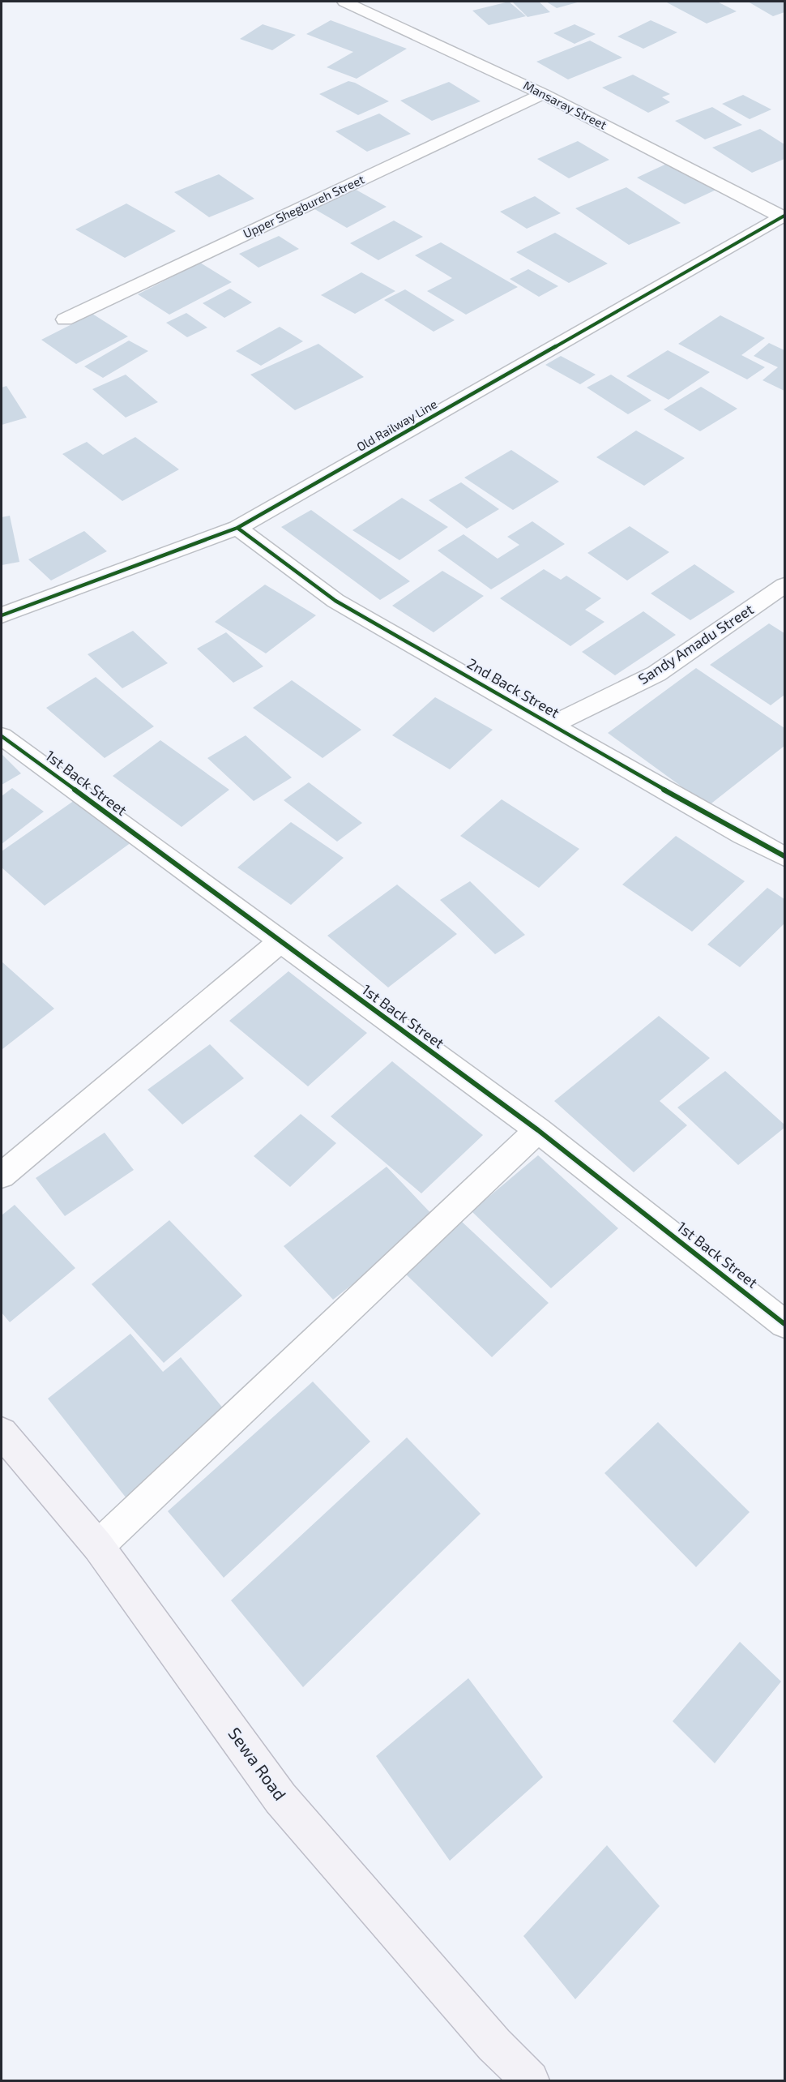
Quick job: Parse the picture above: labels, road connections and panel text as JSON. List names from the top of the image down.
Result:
{
  "streets": {
    "main road": ["Sewa Road"],
    "street": [
      "Mansaray Street",
      "Upper Shegbureh Street",
      "Old Railway Line",
      "Sandy Amadu Street",
      "2nd Back Street",
      "1st Back Street"
    ]
  },
  "crossings": [
    ["Mansaray Street", "Upper Shegbureh Street"],
    ["Mansaray Street", "Old Railway Line"],
    ["Old Railway Line", "2nd Back Street"],
    ["Sandy Amadu Street", "2nd Back Street"]
  ]
}
